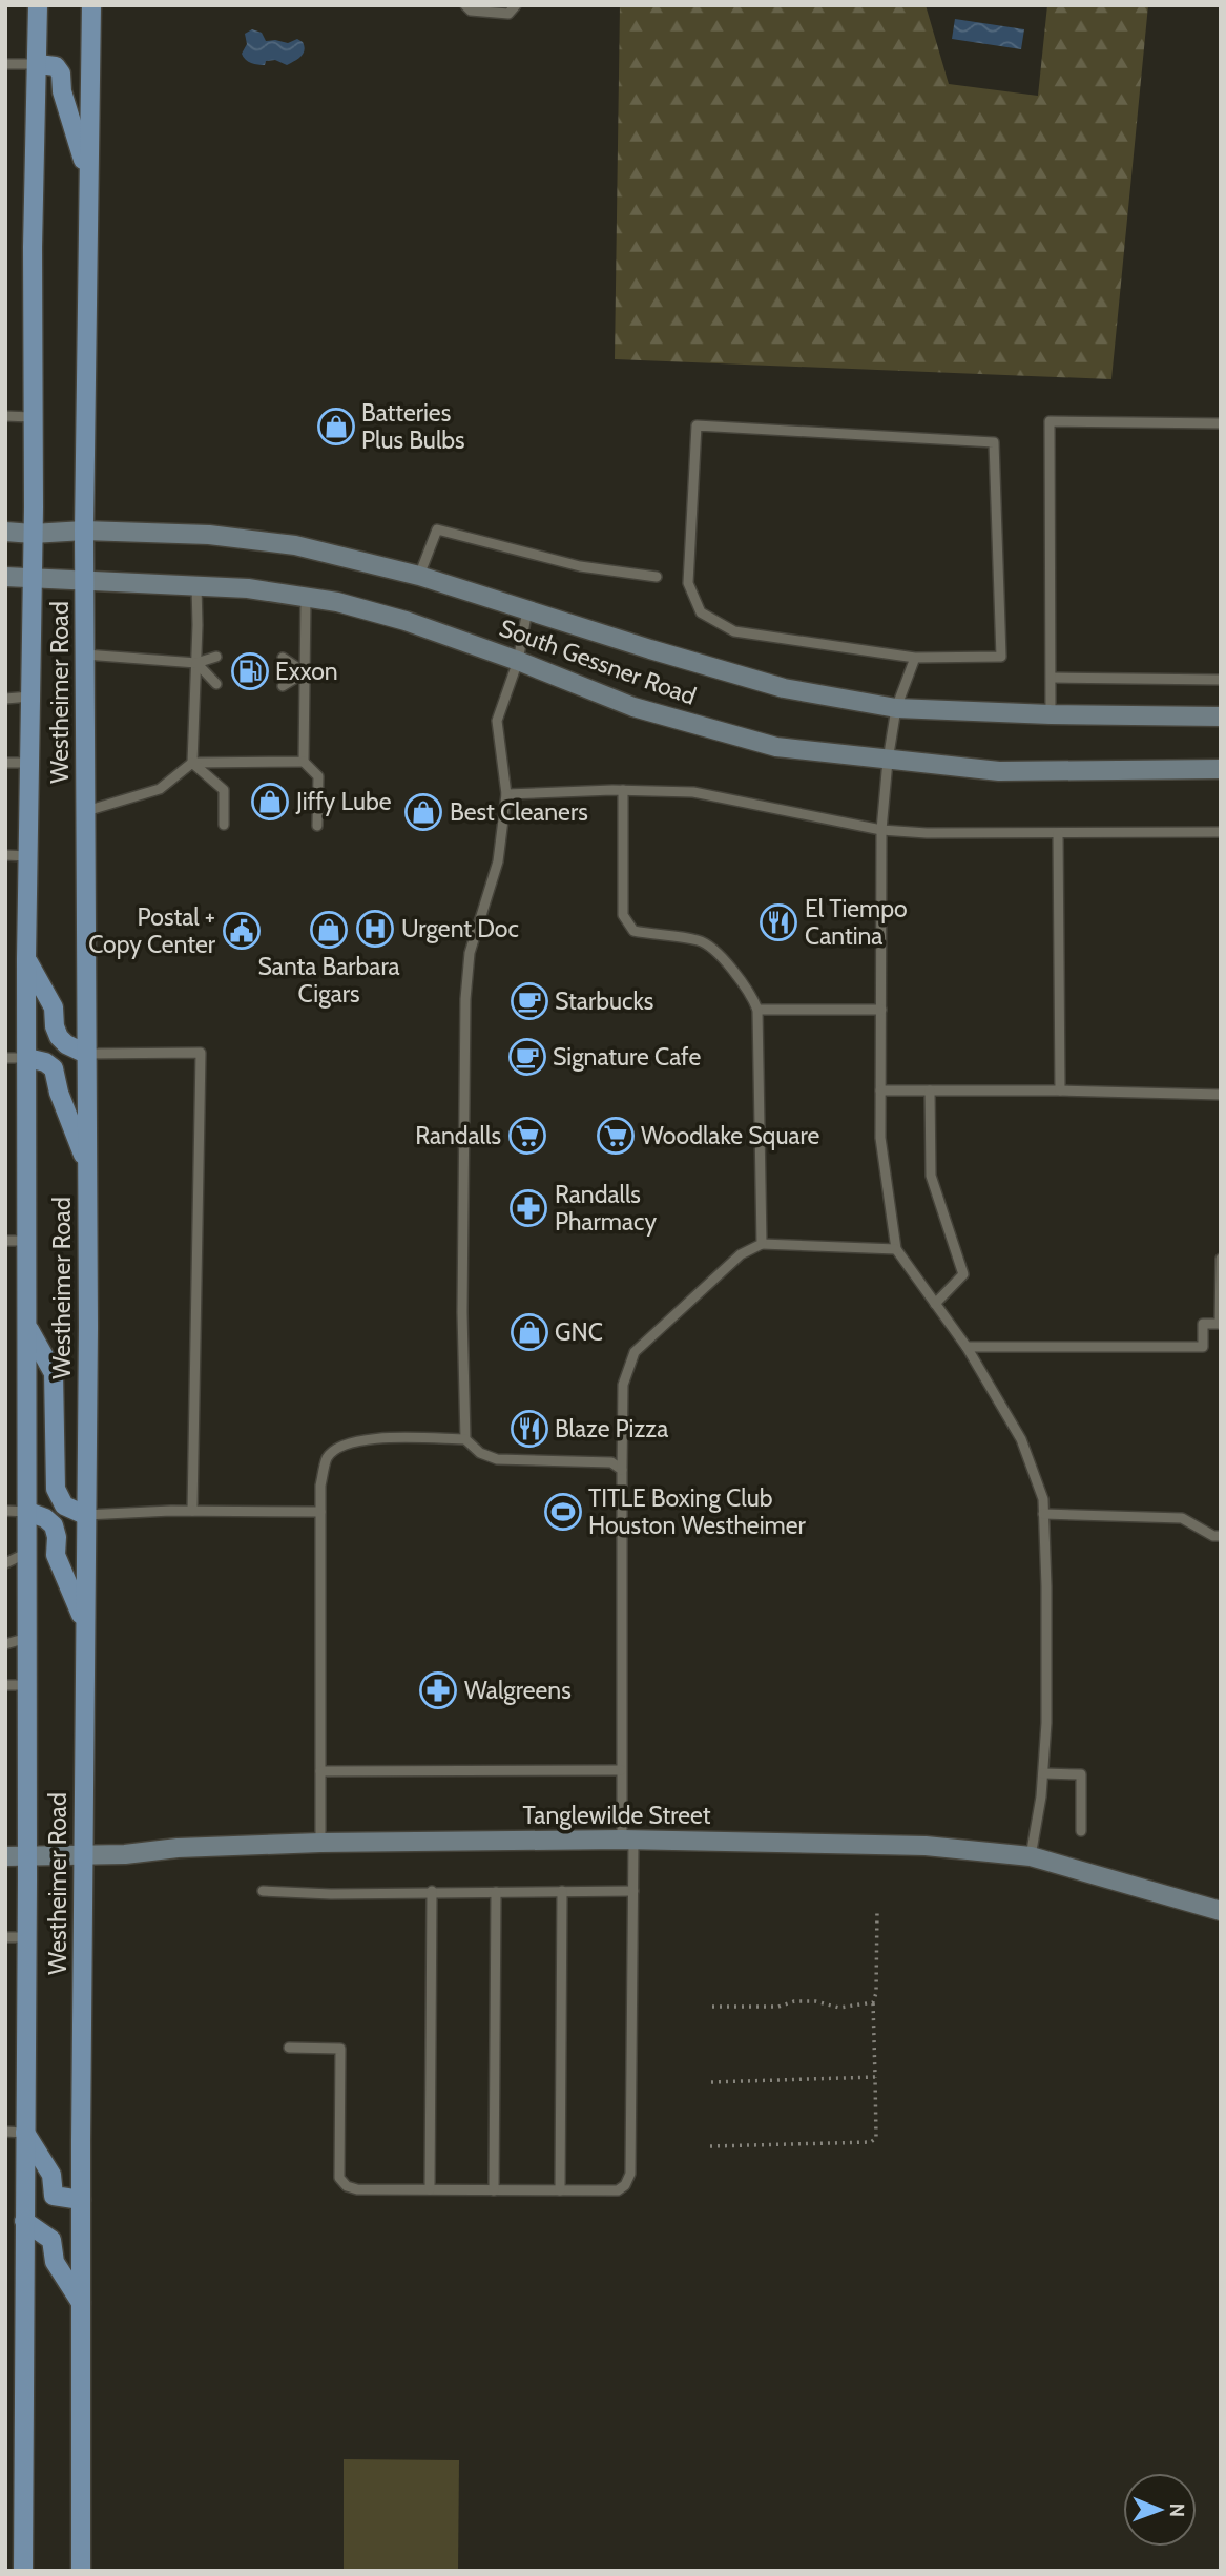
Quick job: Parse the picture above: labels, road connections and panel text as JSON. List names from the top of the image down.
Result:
{
  "streets": {
    "main road": ["South Gessner Road", "Westheimer Road", "Tanglewilde Street"]
  },
  "crossings": [
    ["South Gessner Road", "Westheimer Road"],
    ["Westheimer Road", "Tanglewilde Street"]
  ],
  "places": {
    "shop": [
      "Batteries Plus Bulbs",
      "Jiffy Lube",
      "Best Cleaners",
      "Santa Barbara Cigars",
      "GNC"
    ],
    "fuel station": ["Exxon"],
    "restaurant": ["El Tiempo Cantina", "Blaze Pizza"],
    "hospital": ["Urgent Doc"],
    "public building": ["Postal + Copy Center"],
    "cafe": ["Starbucks", "Signature Cafe"],
    "supermarket": ["Randalls", "Woodlake Square"],
    "pharmacy": ["Randalls Pharmacy", "Walgreens"],
    "sports": ["TITLE Boxing Club Houston Westheimer"]
  },
  "north": "right"
}
